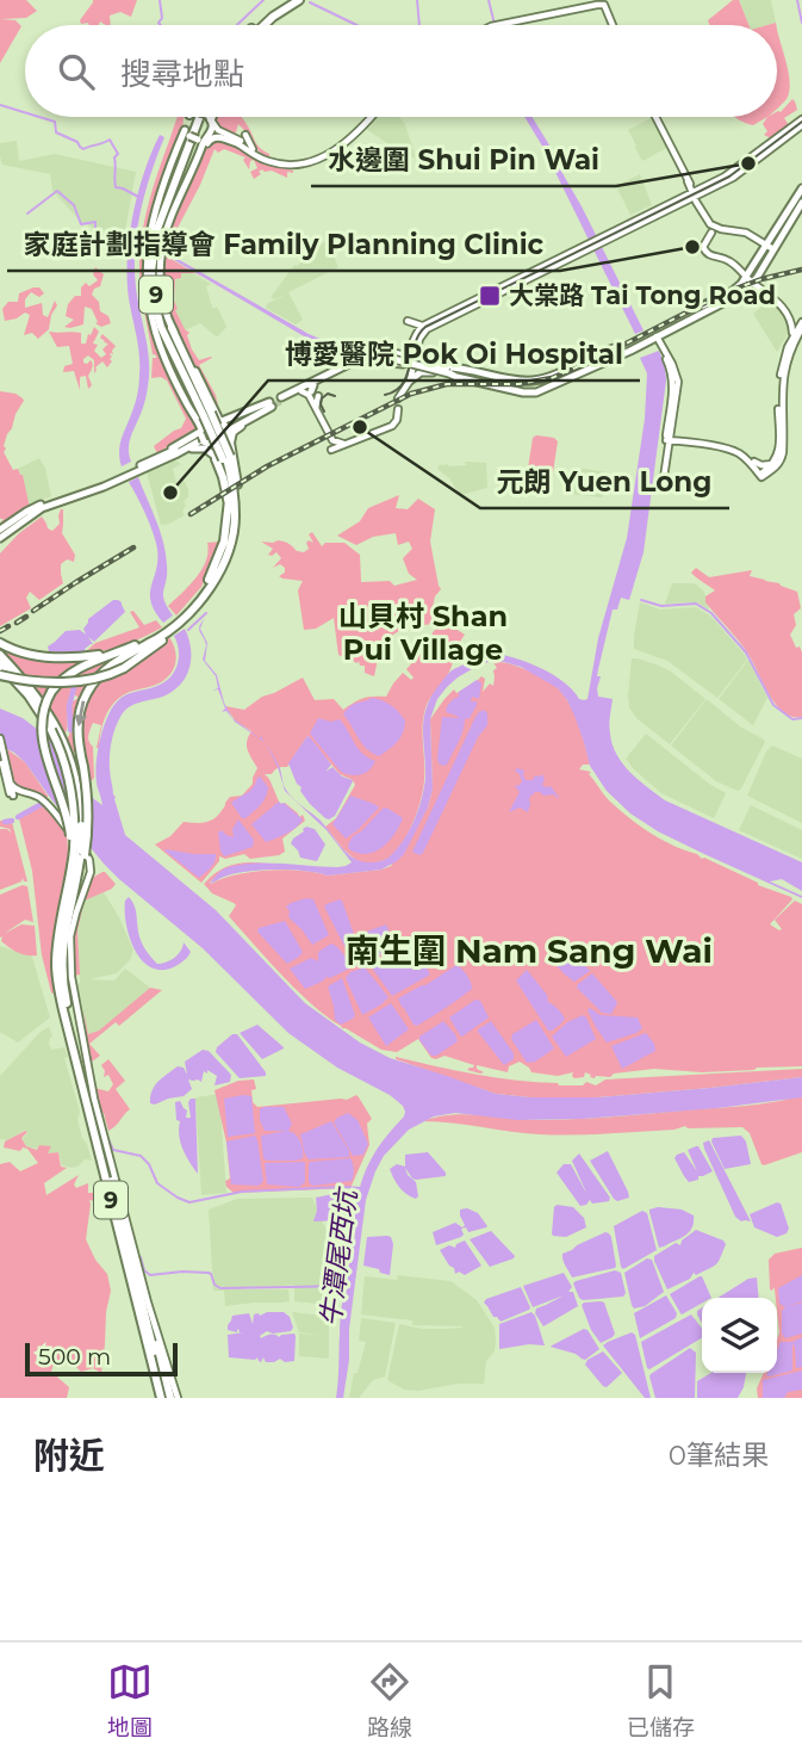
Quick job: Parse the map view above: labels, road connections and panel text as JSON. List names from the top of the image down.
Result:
{
  "streets": {
    "highway": ["9"]
  },
  "districts": ["山貝村 Shan Pui Village", "南生圍 Nam Sang Wai"],
  "water": ["牛潭尾西坑"],
  "places": {
    "other": [
      "水邊圍 Shui Pin Wai",
      "家庭計劃指導會 Family Planning Clinic",
      "元朗 Yuen Long",
      "博愛醫院 Pok Oi Hospital"
    ],
    "transit": ["大棠路 Tai Tong Road"]
  },
  "scale_bar": "500 m",
  "page": {
    "search": "搜尋地點",
    "scale": "500 m",
    "heading": ["附近", "0筆結果"],
    "nav": ["地圖", "路線", "已儲存"]
  }
}
